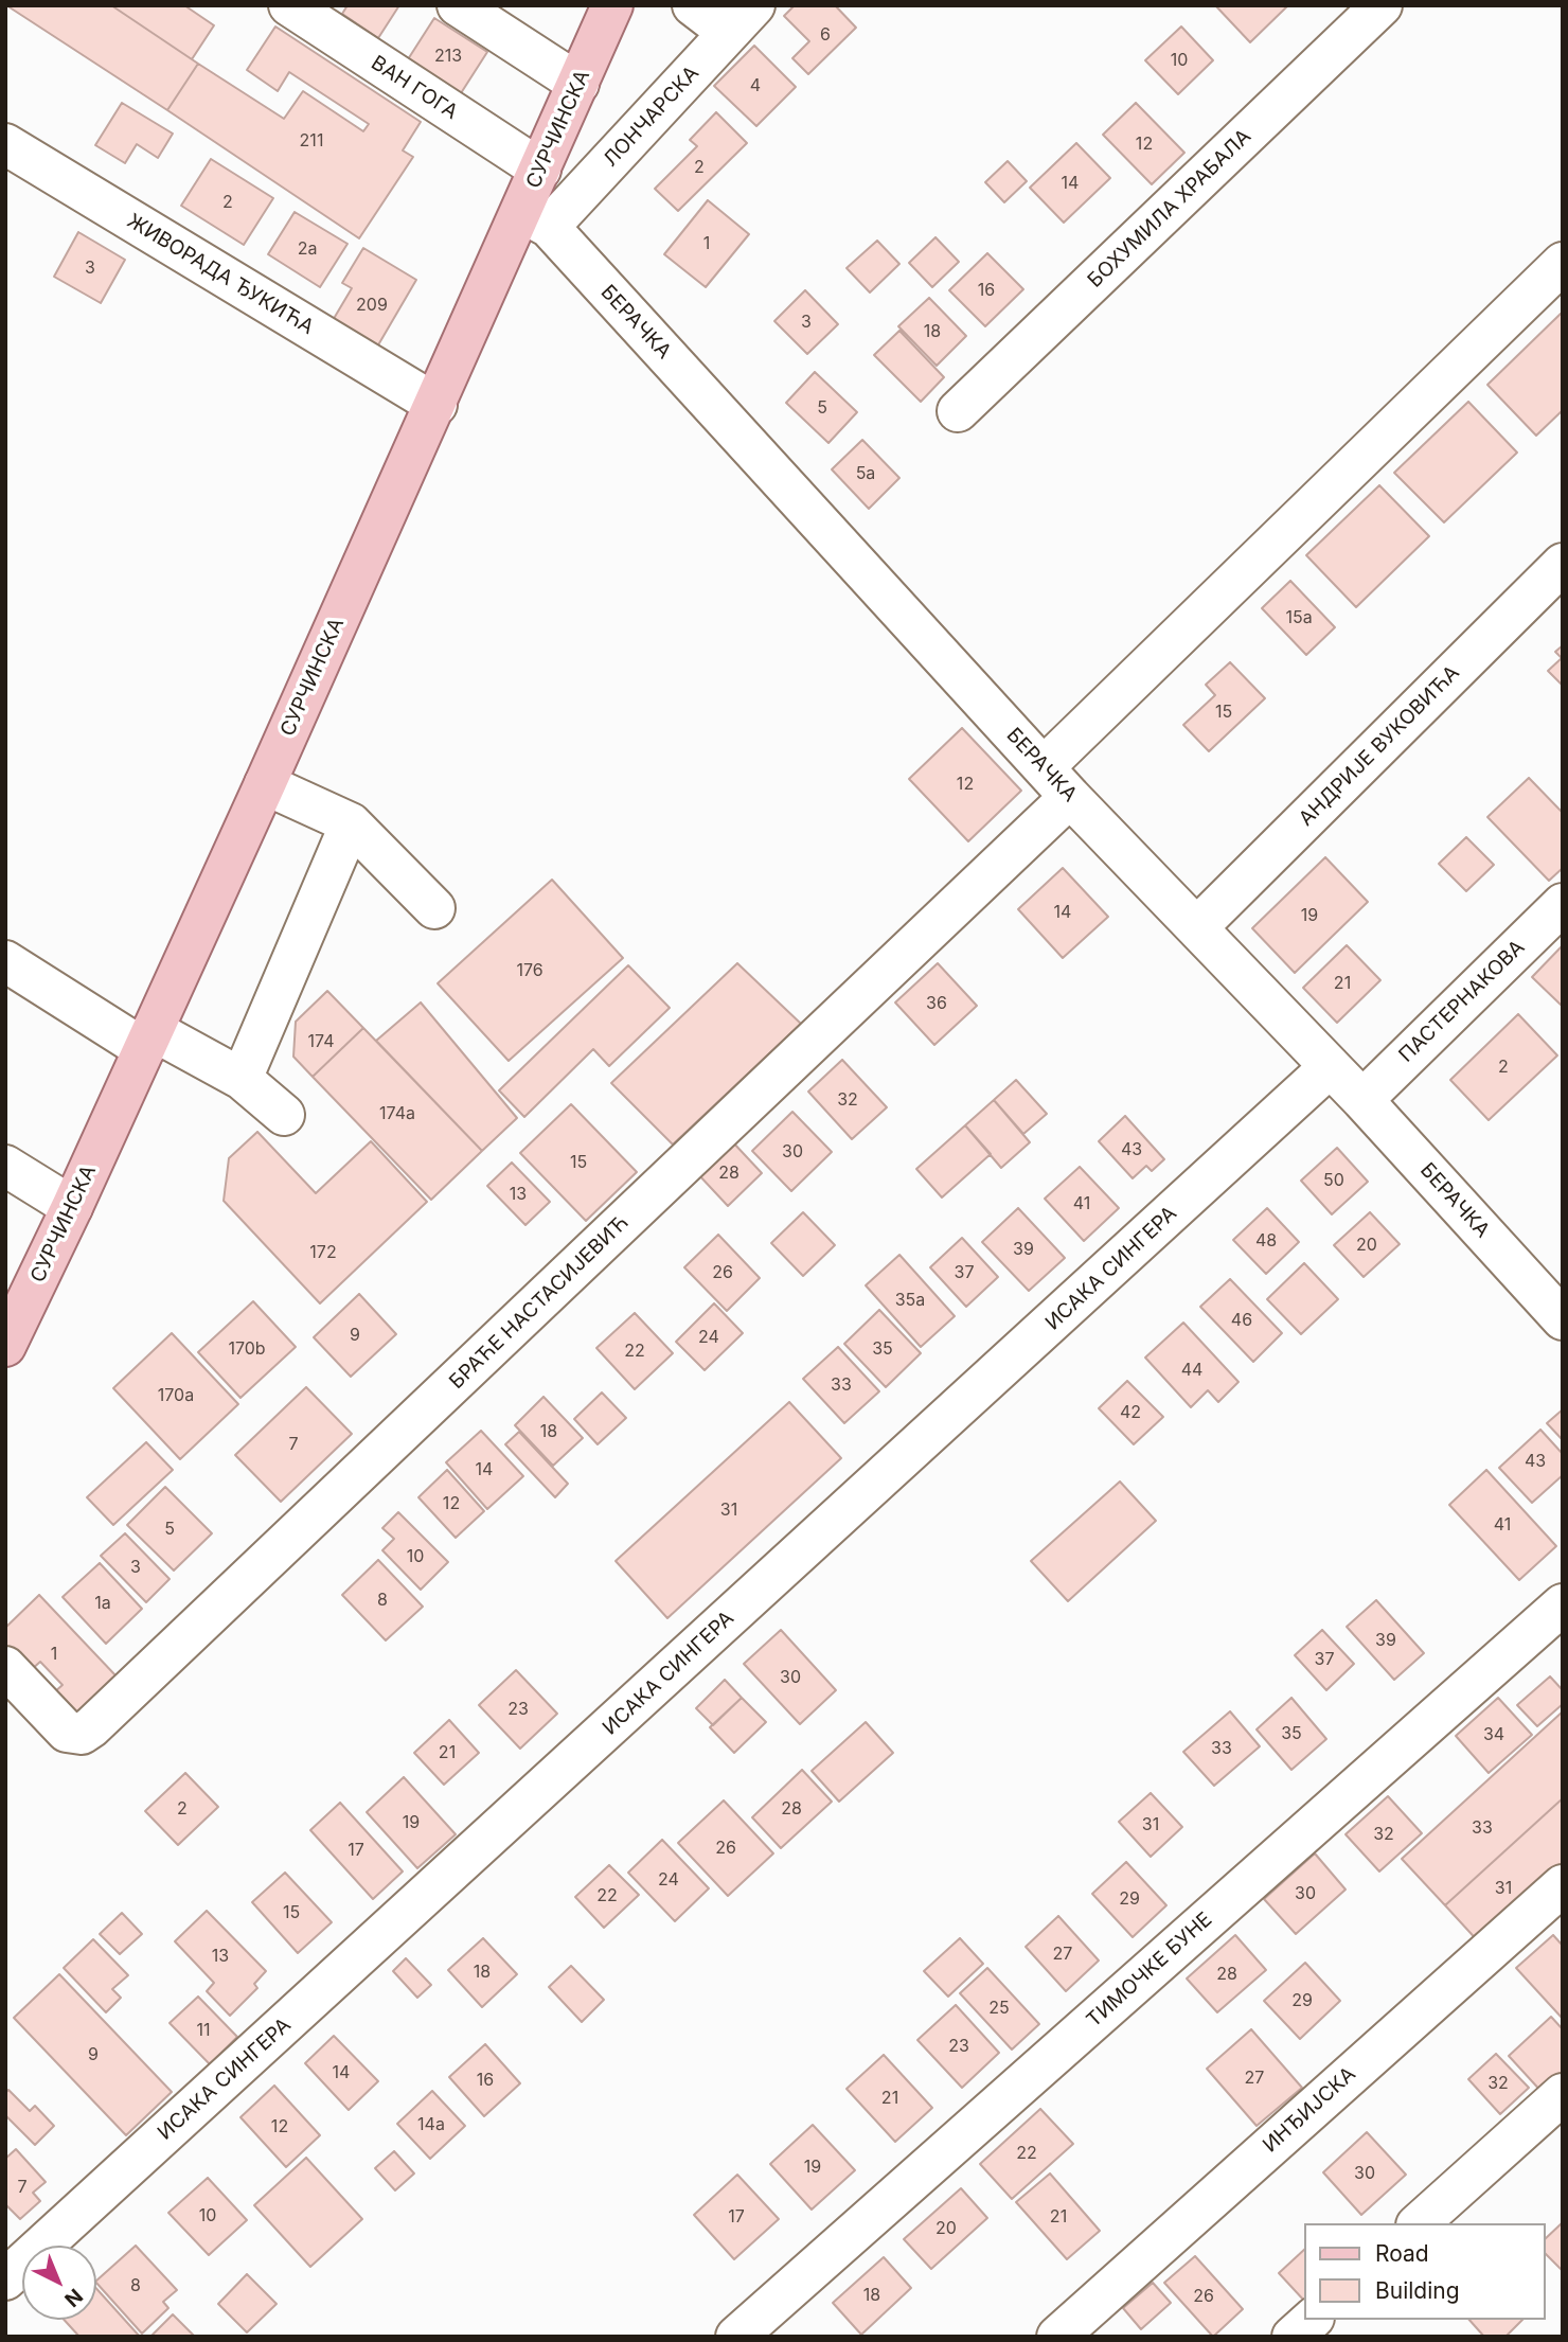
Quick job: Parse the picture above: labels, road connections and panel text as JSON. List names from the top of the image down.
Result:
{
  "streets": {
    "main road": ["СУРЧИНСКА"],
    "street": [
      "ВАН ГОГА",
      "ЛОНЧАРСКА",
      "БОХУМИЛА ХРАБАЛА",
      "ЖИВОРАДА ЂУКИЋА",
      "БЕРАЧКА",
      "АНДРИЈЕ ВУКОВИЋА",
      "ПАСТЕРНАКОВА",
      "ИСАКА СИНГЕРА",
      "БРАЋЕ НАСТАСИЈЕВИЋ",
      "ТИМОЧКЕ БУНЕ",
      "ИНЂИЈСКА"
    ]
  },
  "crossings": [
    ["ВАН ГОГА", "СУРЧИНСКА"],
    ["ЛОНЧАРСКА", "СУРЧИНСКА"],
    ["ЛОНЧАРСКА", "БЕРАЧКА"],
    ["СУРЧИНСКА", "ЖИВОРАДА ЂУКИЋА"],
    ["СУРЧИНСКА", "БЕРАЧКА"],
    ["БЕРАЧКА", "АНДРИЈЕ ВУКОВИЋА"],
    ["БЕРАЧКА", "ПАСТЕРНАКОВА"],
    ["БЕРАЧКА", "ИСАКА СИНГЕРА"],
    ["БЕРАЧКА", "БРАЋЕ НАСТАСИЈЕВИЋ"]
  ],
  "house_numbers": [
    "6",
    "213",
    "10",
    "4",
    "211",
    "12",
    "2",
    "14",
    "2",
    "1",
    "2a",
    "3",
    "16",
    "209",
    "3",
    "18",
    "5",
    "5a",
    "15a",
    "15",
    "12",
    "14",
    "19",
    "176",
    "21",
    "36",
    "174",
    "2",
    "32",
    "174a",
    "43",
    "30",
    "15",
    "28",
    "50",
    "13",
    "41",
    "48",
    "20",
    "39",
    "172",
    "26",
    "37",
    "35a",
    "46",
    "9",
    "24",
    "170b",
    "35",
    "22",
    "44",
    "33",
    "170a",
    "42",
    "18",
    "7",
    "43",
    "14",
    "12",
    "31",
    "41",
    "5",
    "10",
    "3",
    "8",
    "1a",
    "39",
    "1",
    "37",
    "30",
    "23",
    "35",
    "34",
    "33",
    "21",
    "2",
    "28",
    "19",
    "31",
    "33",
    "32",
    "26",
    "17",
    "24",
    "31",
    "30",
    "22",
    "29",
    "15",
    "27",
    "13",
    "18",
    "28",
    "29",
    "25",
    "11",
    "23",
    "9",
    "14",
    "27",
    "16",
    "32",
    "21",
    "14a",
    "12",
    "22",
    "19",
    "30",
    "7",
    "10",
    "17",
    "21",
    "20",
    "8",
    "18",
    "26"
  ],
  "legend": ["Road", "Building"],
  "north": "bottom right"
}
